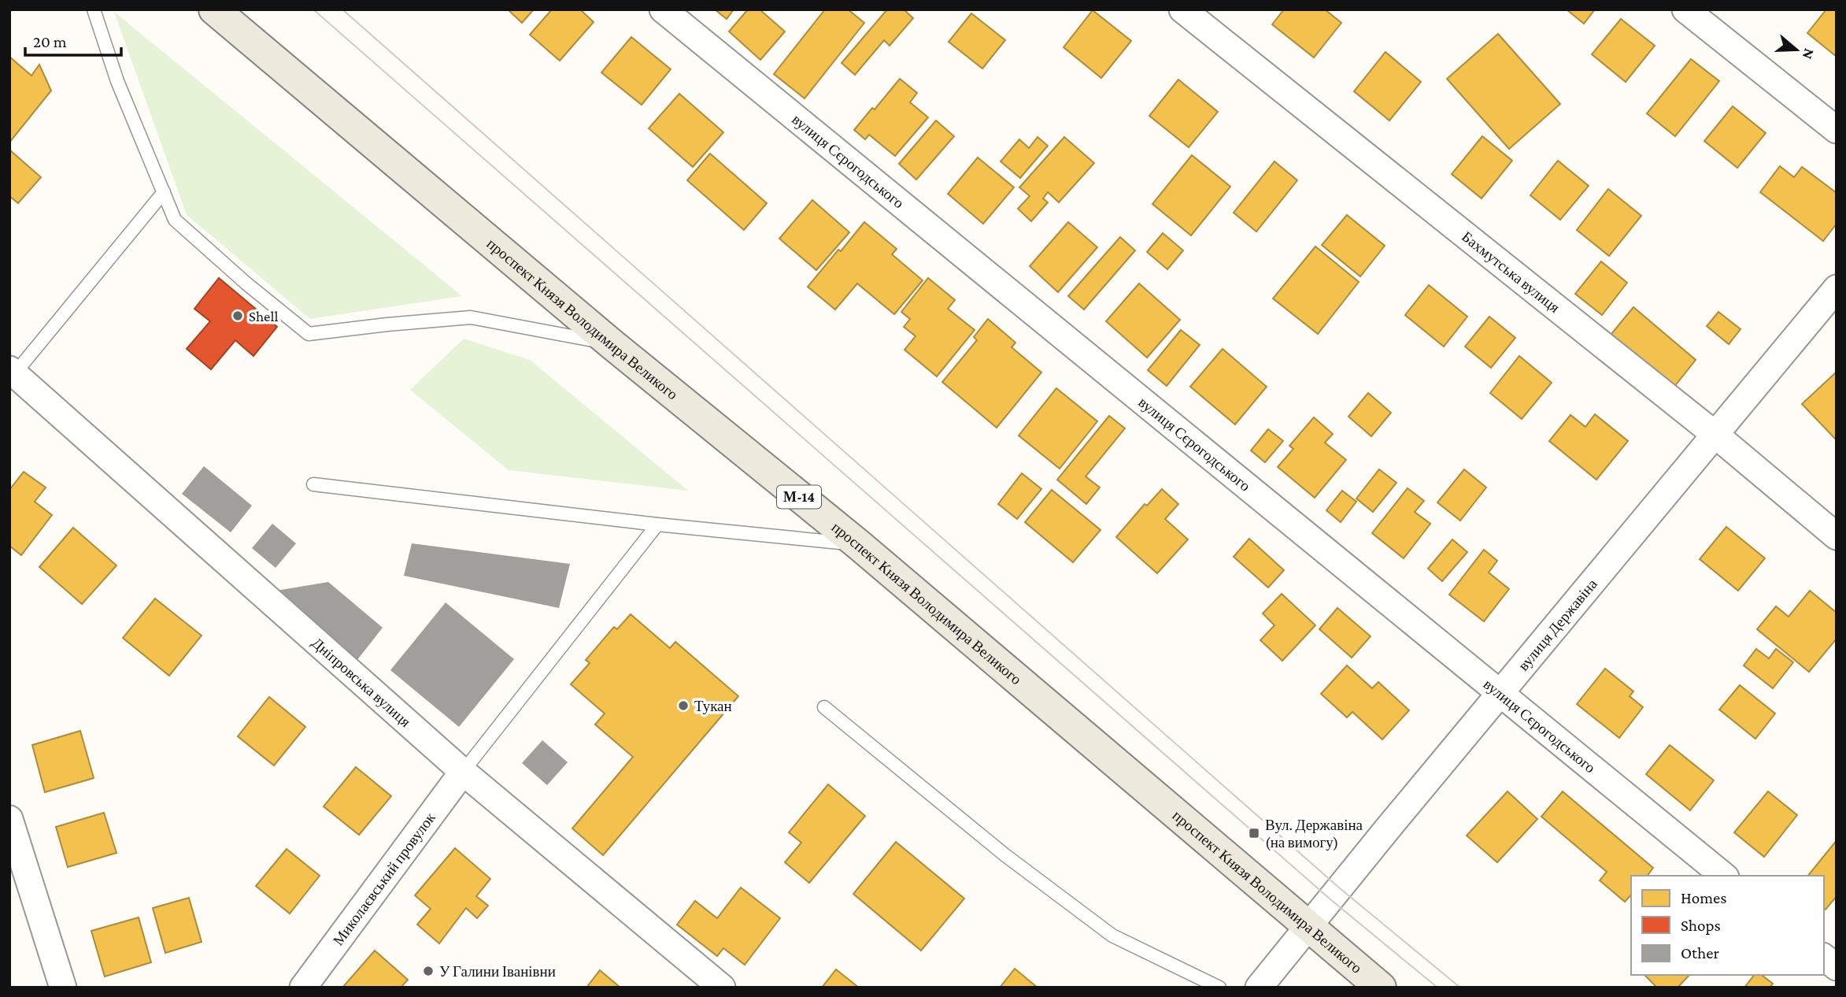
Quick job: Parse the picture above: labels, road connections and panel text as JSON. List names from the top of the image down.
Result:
{
  "streets": {
    "main road": ["проспект Князя Володимира Великого", "М-14"],
    "street": [
      "вулиця Сєрогодського",
      "Бахмутська вулиця",
      "вулиця Державіна",
      "Дніпровська вулиця",
      "Миколаєвський провулок"
    ]
  },
  "crossings": [
    ["вулиця Сєрогодського", "вулиця Державіна"],
    ["Бахмутська вулиця", "вулиця Державіна"],
    ["проспект Князя Володимира Великого", "вулиця Державіна"],
    ["Дніпровська вулиця", "Миколаєвський провулок"]
  ],
  "places": {
    "other": ["Shell", "Тукан", "У Галини Іванівни"],
    "transit": ["Вул. Державіна (на вимогу)"]
  },
  "legend": ["Homes", "Shops", "Other"],
  "scale_bar": "20 m",
  "north": "right"
}
